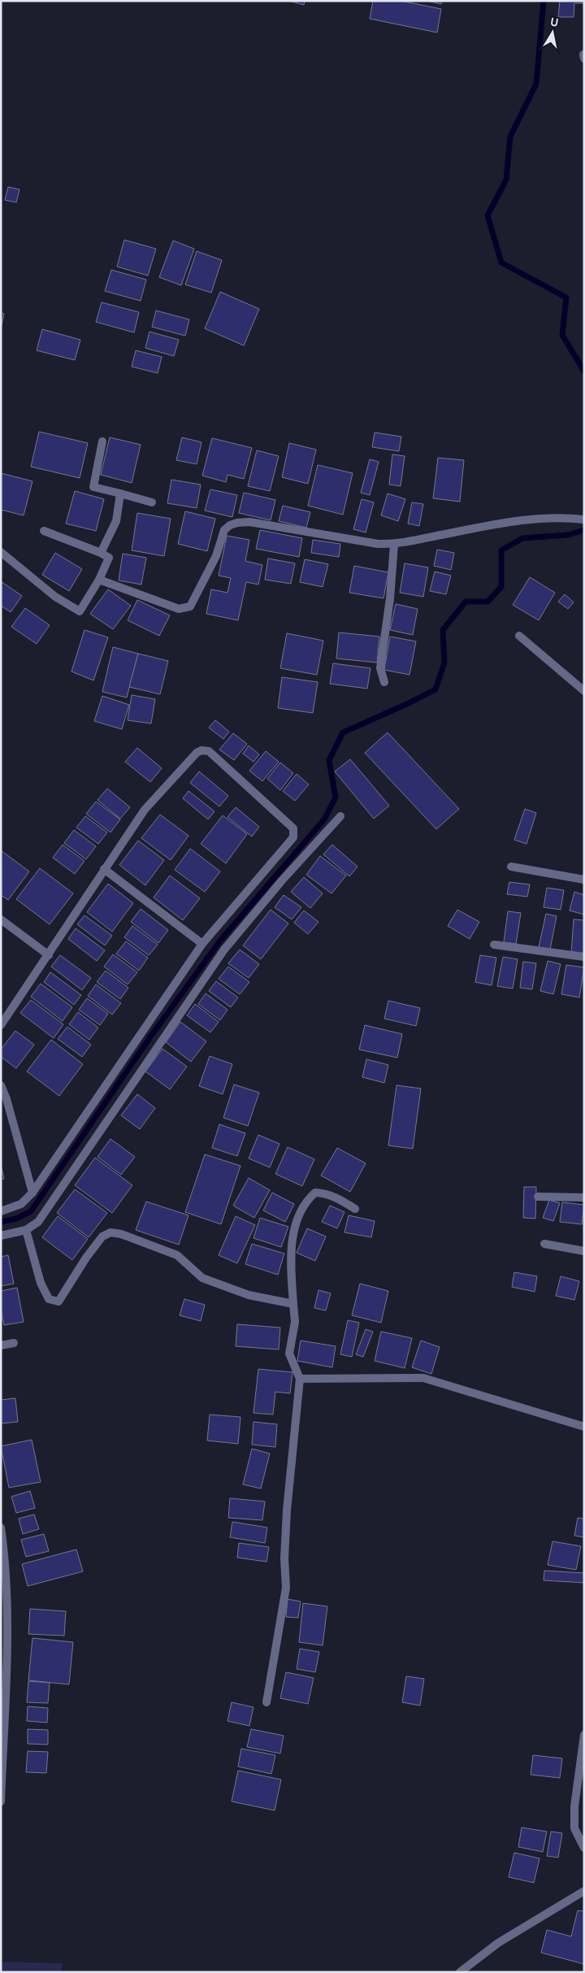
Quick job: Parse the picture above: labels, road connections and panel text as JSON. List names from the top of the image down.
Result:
{
  "north": "top"
}
